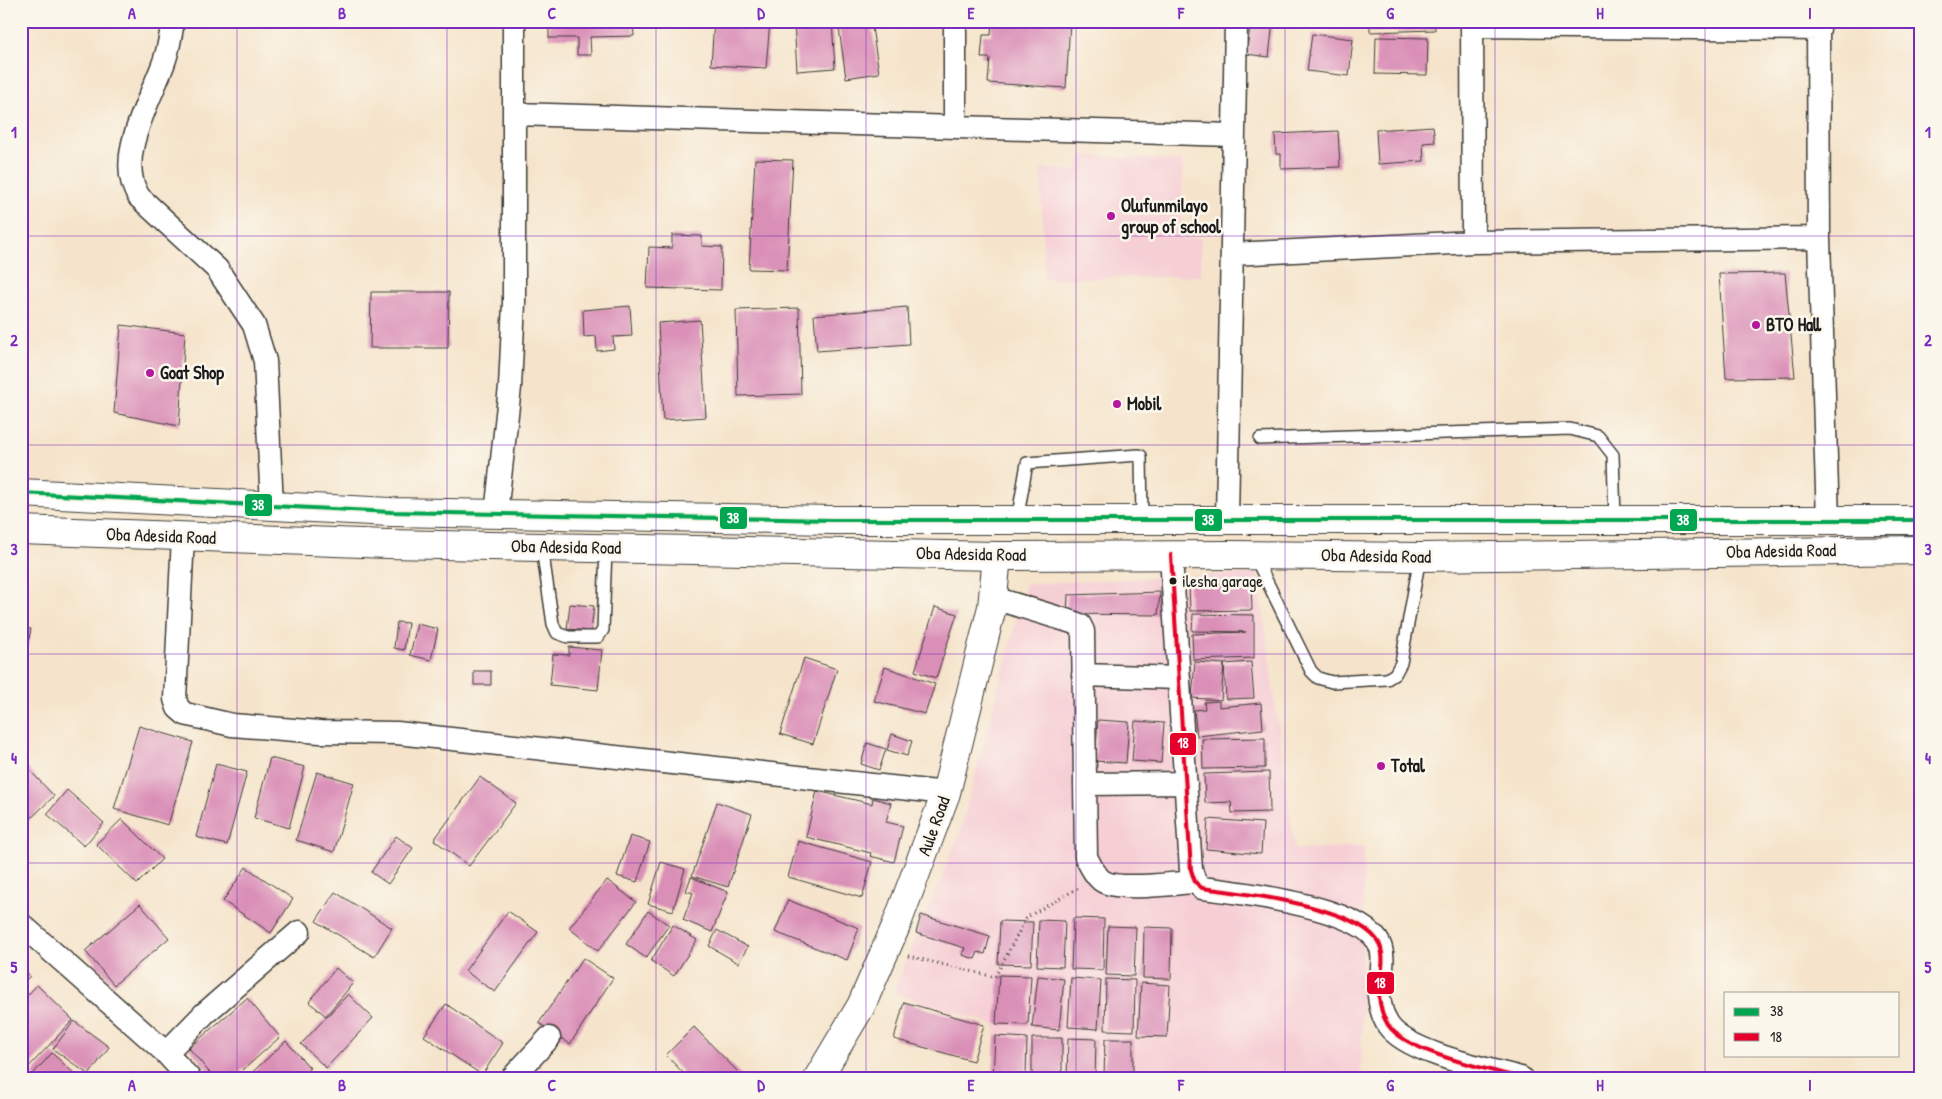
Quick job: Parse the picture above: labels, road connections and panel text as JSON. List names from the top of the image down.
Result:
{
  "streets": {
    "main road": ["Oba Adesida Road", "Aule Road"]
  },
  "crossings": [
    ["Oba Adesida Road", "Aule Road"]
  ],
  "places": [
    "Olufunmilayo group of school",
    "BTO Hall",
    "Goat Shop",
    "Mobil",
    "ilesha garage",
    "Total"
  ],
  "lines": ["transit line 38", "transit line 18"],
  "legend": ["38", "18"],
  "grid": {
    "columns": [
      "A",
      "B",
      "C",
      "D",
      "E",
      "F",
      "G",
      "H",
      "I"
    ],
    "rows": [
      "1",
      "2",
      "3",
      "4",
      "5"
    ]
  }
}
